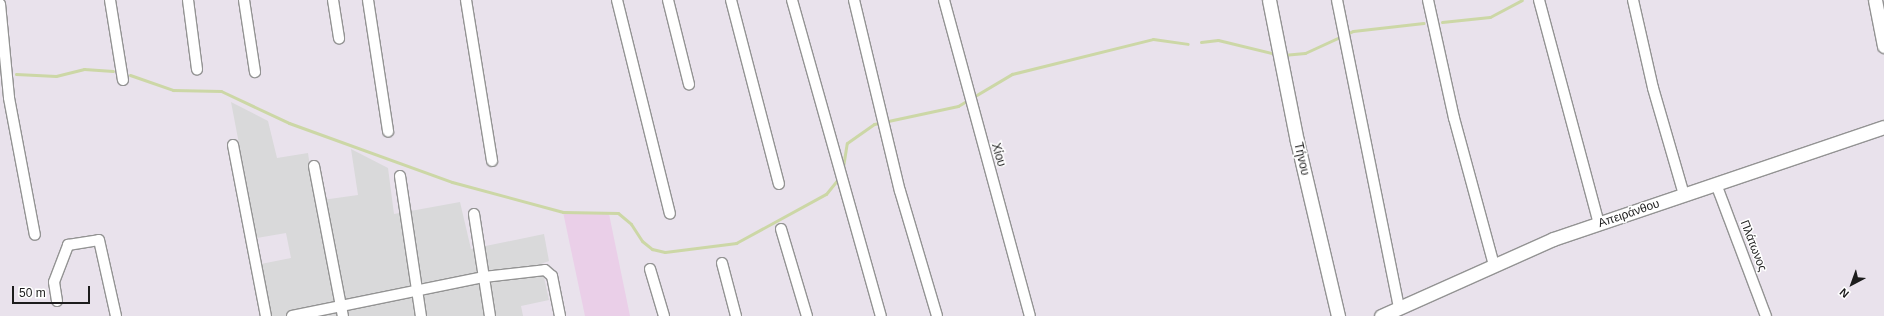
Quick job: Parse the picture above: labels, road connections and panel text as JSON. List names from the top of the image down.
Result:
{
  "streets": {
    "street": [
      "Χίου",
      "Τήνου",
      "Απειράνθου",
      "Πλάτωνος"
    ]
  },
  "crossings": [
    ["Απειράνθου", "Πλάτωνος"]
  ],
  "scale_bar": "50 m",
  "north": "bottom left"
}
